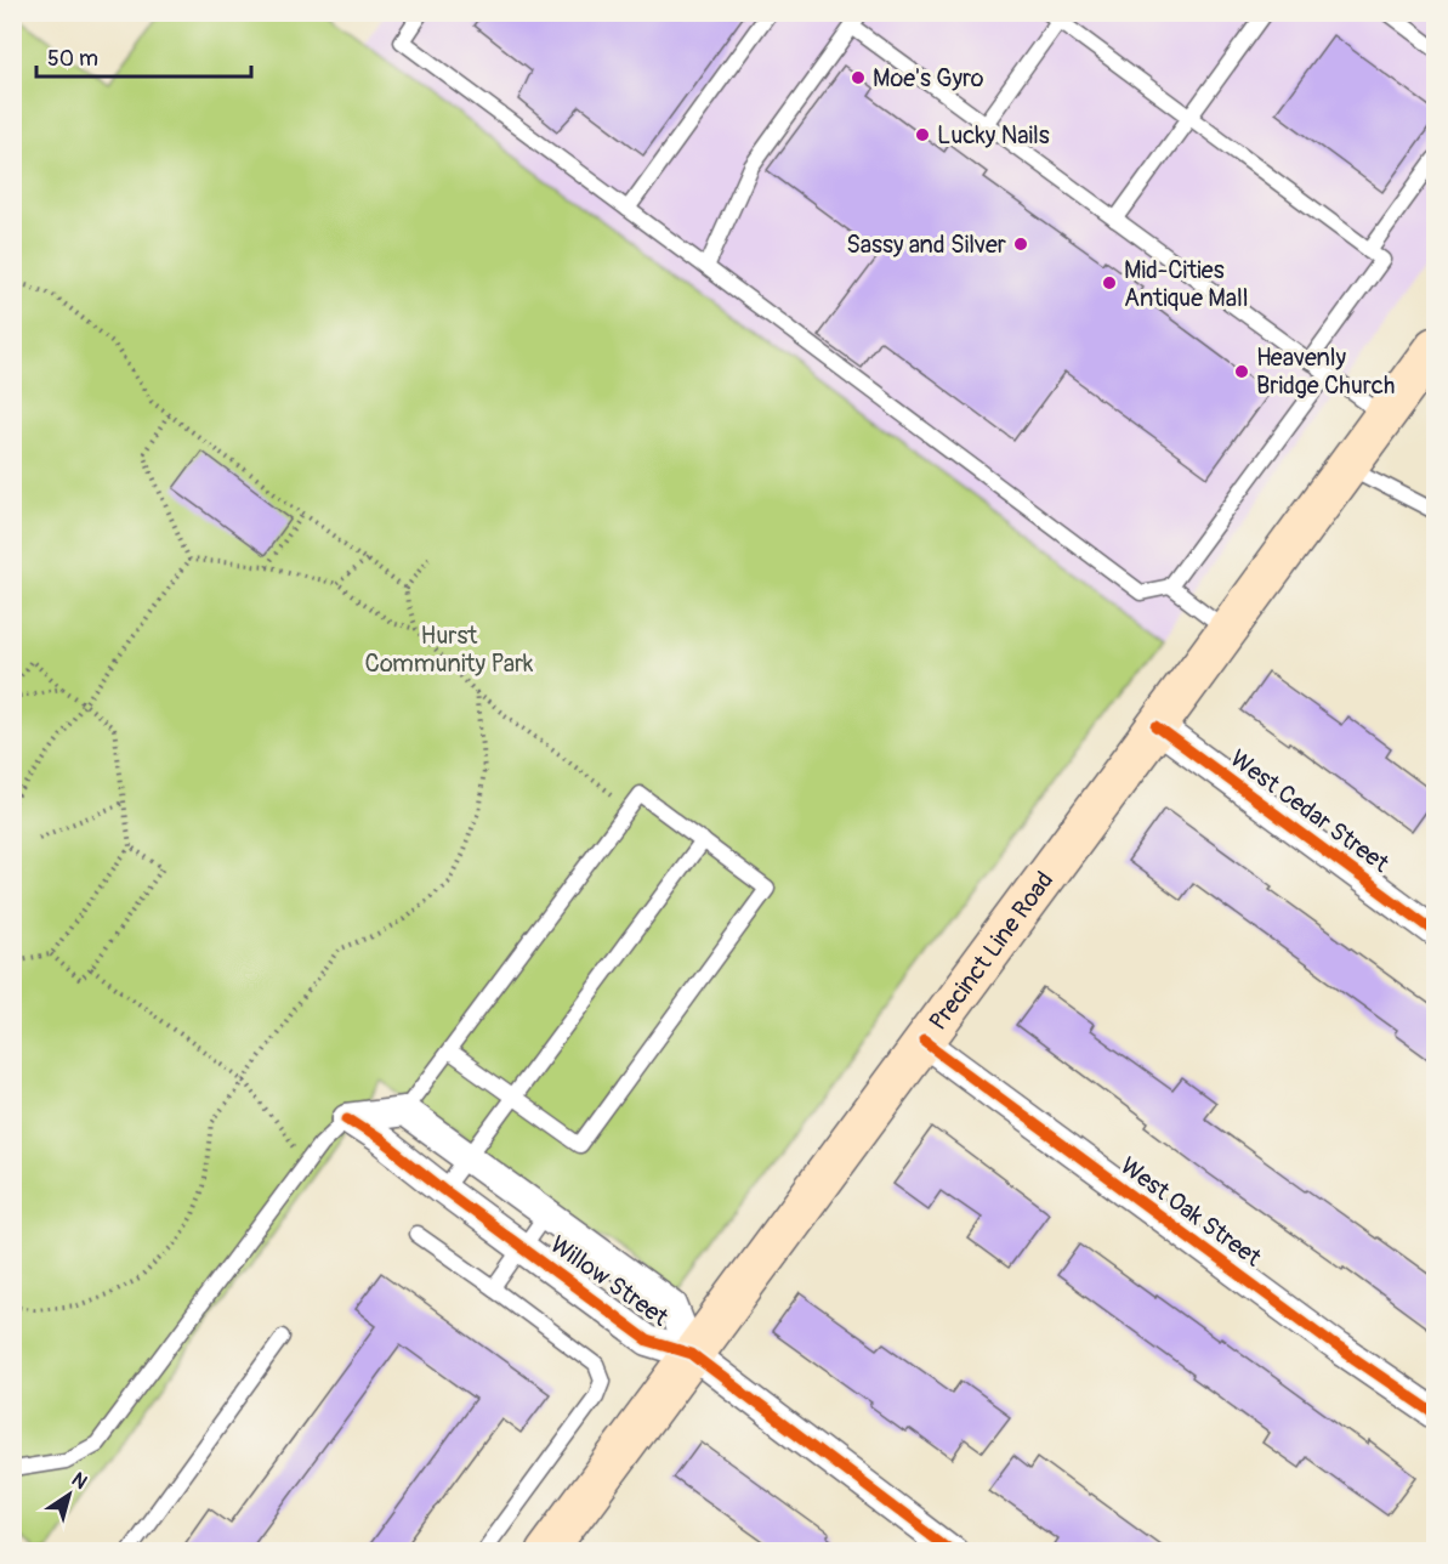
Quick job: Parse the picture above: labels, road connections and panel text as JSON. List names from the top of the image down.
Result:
{
  "streets": {
    "main road": ["Precinct Line Road"],
    "street": ["West Cedar Street", "West Oak Street", "Willow Street"]
  },
  "crossings": [
    ["West Cedar Street", "Precinct Line Road"],
    ["Precinct Line Road", "West Oak Street"],
    ["Precinct Line Road", "Willow Street"]
  ],
  "parks": ["Hurst Community Park"],
  "places": [
    "Moe's Gyro",
    "Lucky Nails",
    "Sassy and Silver",
    "Mid-Cities Antique Mall",
    "Heavenly Bridge Church"
  ],
  "scale_bar": "50 m",
  "north": "top right"
}
